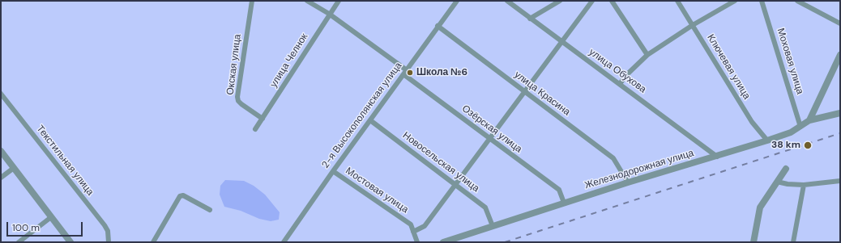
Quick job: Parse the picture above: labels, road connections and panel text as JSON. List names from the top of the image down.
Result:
{
  "streets": {
    "street": [
      "улица Челнок",
      "Моховая улица",
      "Окская улица",
      "Ключевая улица",
      "улица Обухова",
      "улица Красина",
      "2-я Высокополянская улица",
      "Озёрская улица",
      "Текстильная улица",
      "Новосельская улица",
      "Железнодорожная улица",
      "Мостовая улица"
    ]
  },
  "crossings": [
    ["улица Челнок", "Окская улица"],
    ["улица Челнок", "Озёрская улица"],
    ["Моховая улица", "Железнодорожная улица"],
    ["Ключевая улица", "Железнодорожная улица"],
    ["улица Обухова", "Железнодорожная улица"],
    ["улица Красина", "2-я Высокополянская улица"],
    ["улица Красина", "Железнодорожная улица"],
    ["2-я Высокополянская улица", "Озёрская улица"],
    ["2-я Высокополянская улица", "Новосельская улица"],
    ["2-я Высокополянская улица", "Мостовая улица"],
    ["Озёрская улица", "Железнодорожная улица"],
    ["Новосельская улица", "Железнодорожная улица"]
  ],
  "places": ["Школа №6", "38 km"],
  "scale_bar": "100 m"
}
